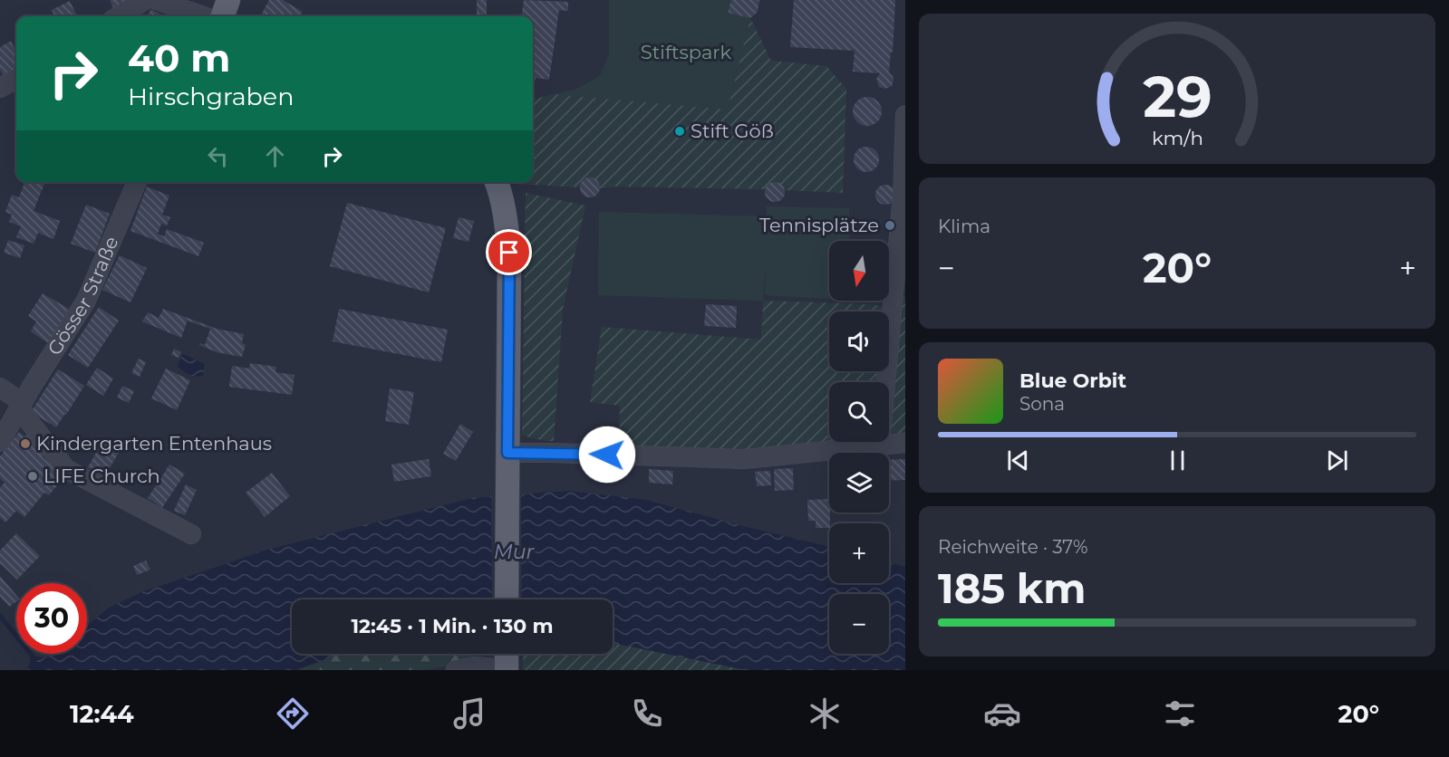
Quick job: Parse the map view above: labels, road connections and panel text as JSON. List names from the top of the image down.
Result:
{
  "streets": {
    "street": ["Gösser Straße"]
  },
  "water": ["Mur"],
  "parks": ["Stiftspark"],
  "places": [
    "Stift Göß",
    "Tennisplätze",
    "Kindergarten Entenhaus",
    "LIFE Church"
  ],
  "north": "bottom",
  "page": {
    "turn": ["40 m", "Hirschgraben"],
    "tile": [
      "Klima",
      ["Reichweite · 37%", "185 km"]
    ],
    "map_buttons": ["+", "−"],
    "heat": ["−", "20°", "+"],
    "song": ["Blue Orbit", "Sona"],
    "limit": "30",
    "trip": "12:45 · 1 Min. · 130 m",
    "tabs": ["12:44", "20°"],
    "gauge": ["29", "km/h"]
  }
}
